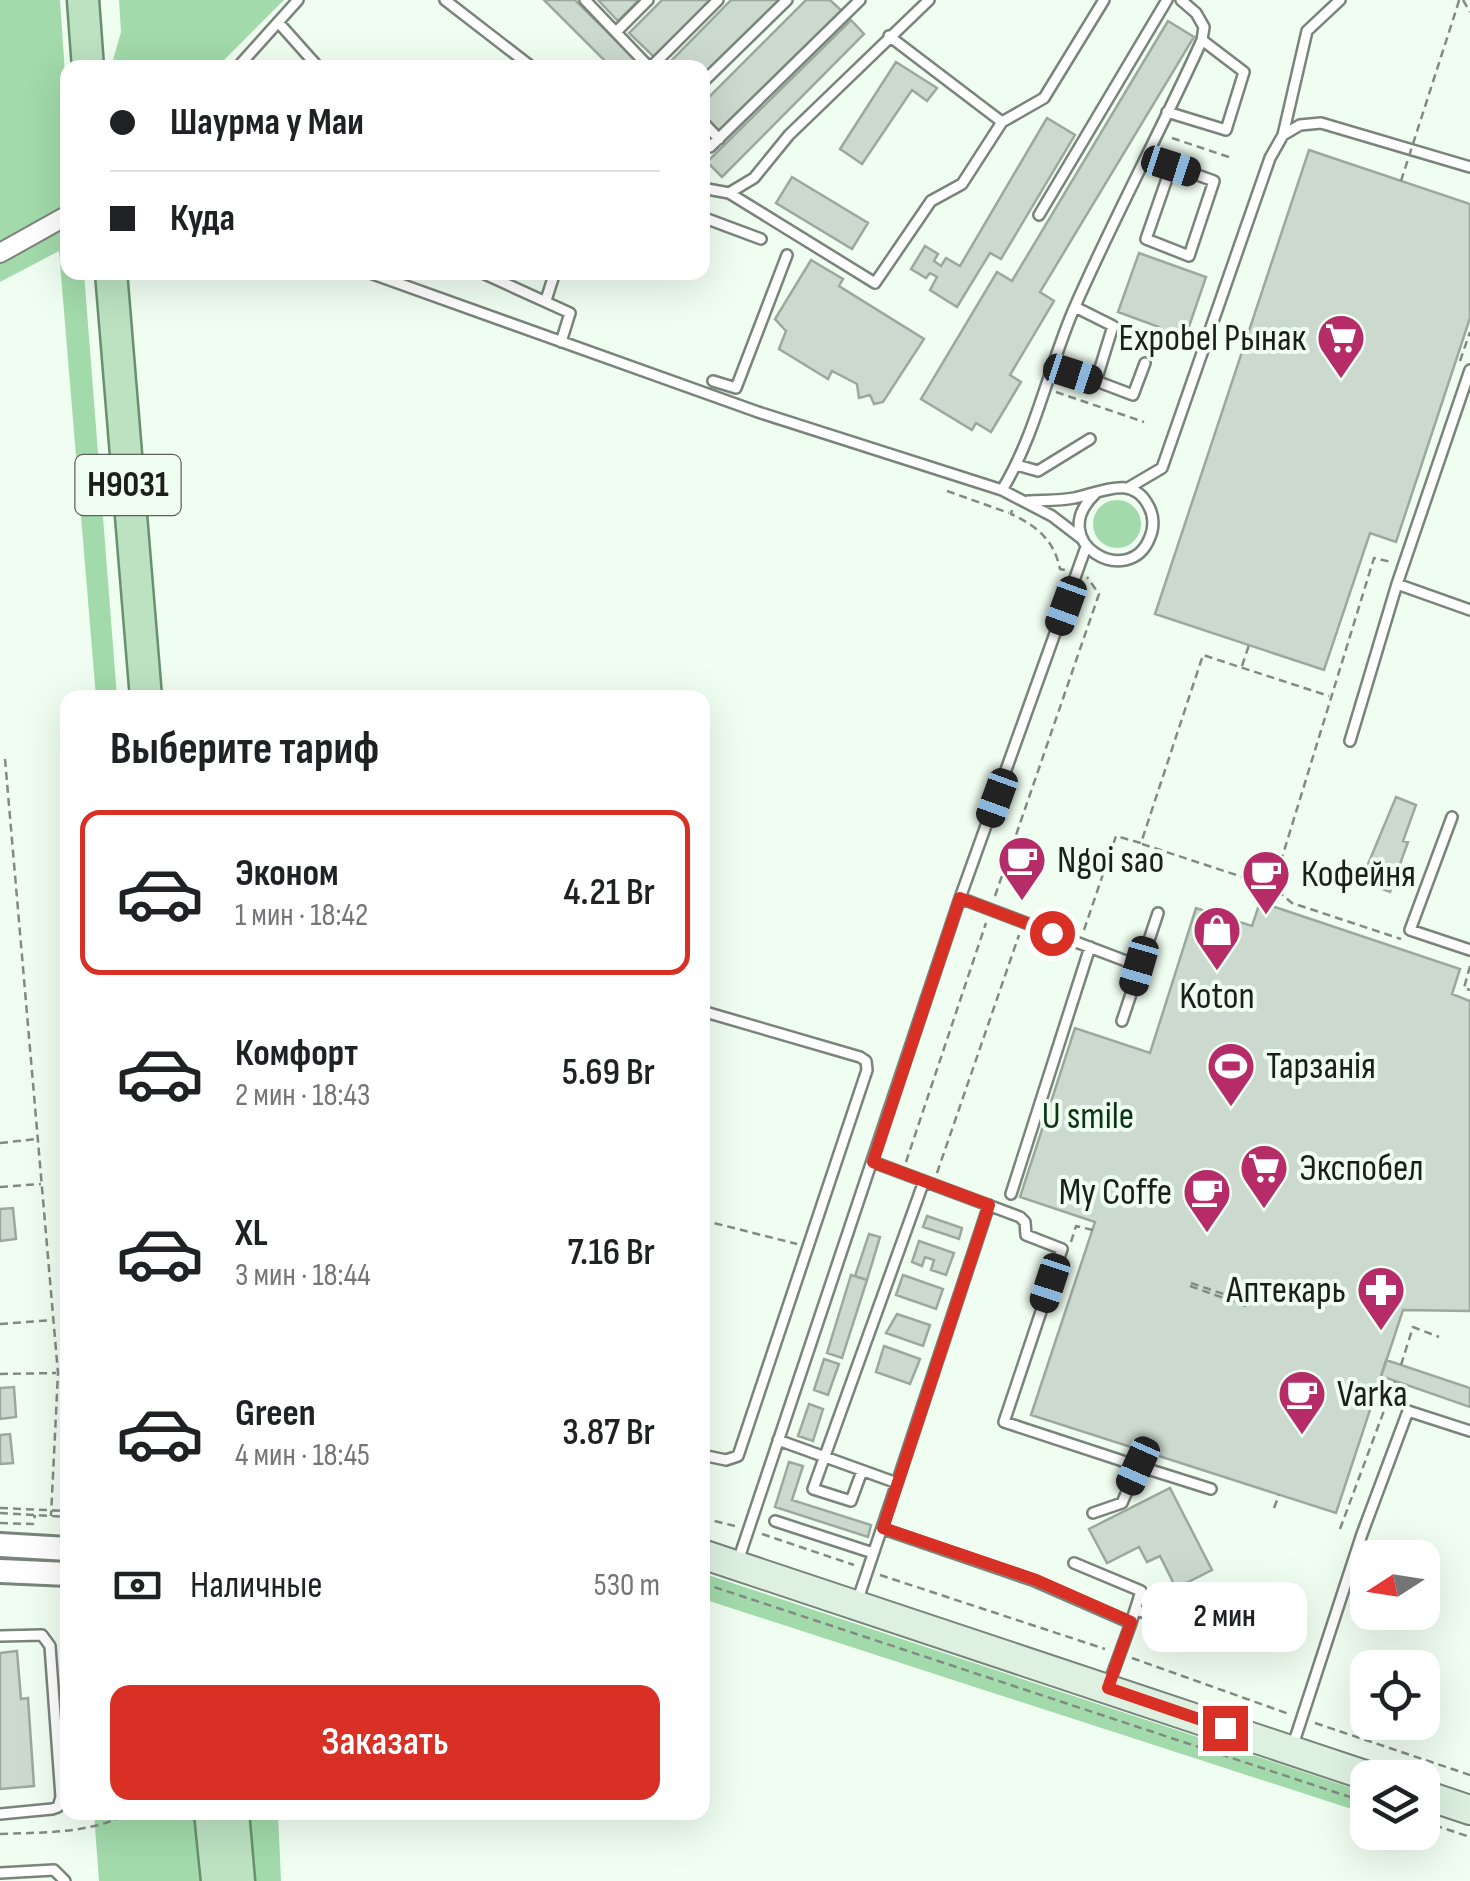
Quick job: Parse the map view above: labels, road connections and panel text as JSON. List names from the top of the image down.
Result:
{
  "streets": {
    "main road": ["Н9031"]
  },
  "parks": ["U smile"],
  "places": {
    "supermarket": ["Expobel Рынак", "Экспобел"],
    "cafe": [
      "Ngoi sao",
      "Кофейня",
      "My Coffe",
      "Varka"
    ],
    "shop": ["Koton"],
    "sports": ["Тарзанія"],
    "pharmacy": ["Аптекарь"]
  },
  "north": "left",
  "page": {
    "banner": ["Шаурма у Маи", "Куда"],
    "heading": "Выберите тариф",
    "list": [
      {
        "name": "Эконом",
        "note": "1 мин · 18:42",
        "value": "4.21 Br"
      },
      {
        "name": "Комфорт",
        "note": "2 мин · 18:43",
        "value": "5.69 Br"
      },
      {
        "name": "XL",
        "note": "3 мин · 18:44",
        "value": "7.16 Br"
      },
      {
        "name": "Green",
        "note": "4 мин · 18:45",
        "value": "3.87 Br"
      }
    ],
    "pay": ["Наличные", "530 m"],
    "bubble": "2 мин",
    "buttons": "Заказать"
  }
}
